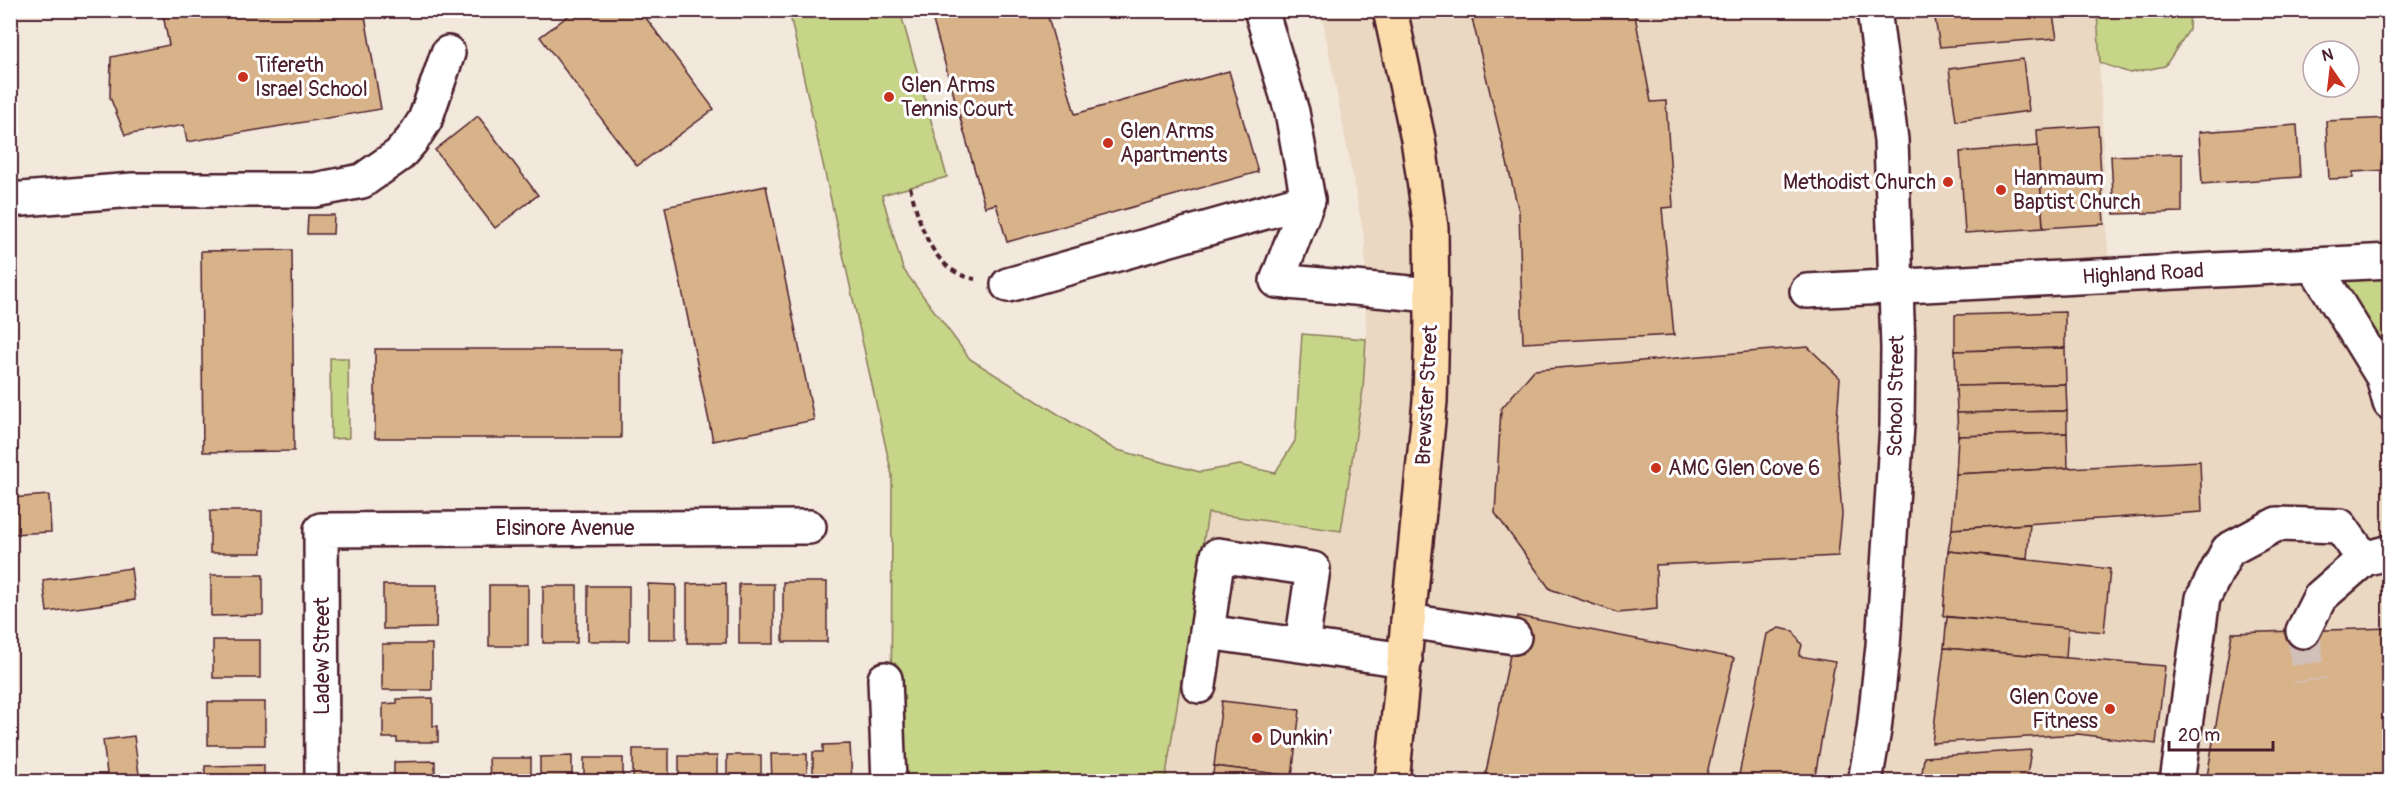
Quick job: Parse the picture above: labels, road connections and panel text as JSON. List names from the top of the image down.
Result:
{
  "streets": {
    "main road": ["Brewster Street"],
    "street": [
      "Highland Road",
      "School Street",
      "Elsinore Avenue",
      "Ladew Street"
    ]
  },
  "crossings": [
    ["Highland Road", "School Street"],
    ["Elsinore Avenue", "Ladew Street"]
  ],
  "places": [
    "Tifereth Israel School",
    "Glen Arms Tennis Court",
    "Glen Arms Apartments",
    "Methodist Church",
    "Hanmaum Baptist Church",
    "AMC Glen Cove 6",
    "Glen Cove Fitness",
    "Dunkin'"
  ],
  "scale_bar": "20 m",
  "north": "top"
}
